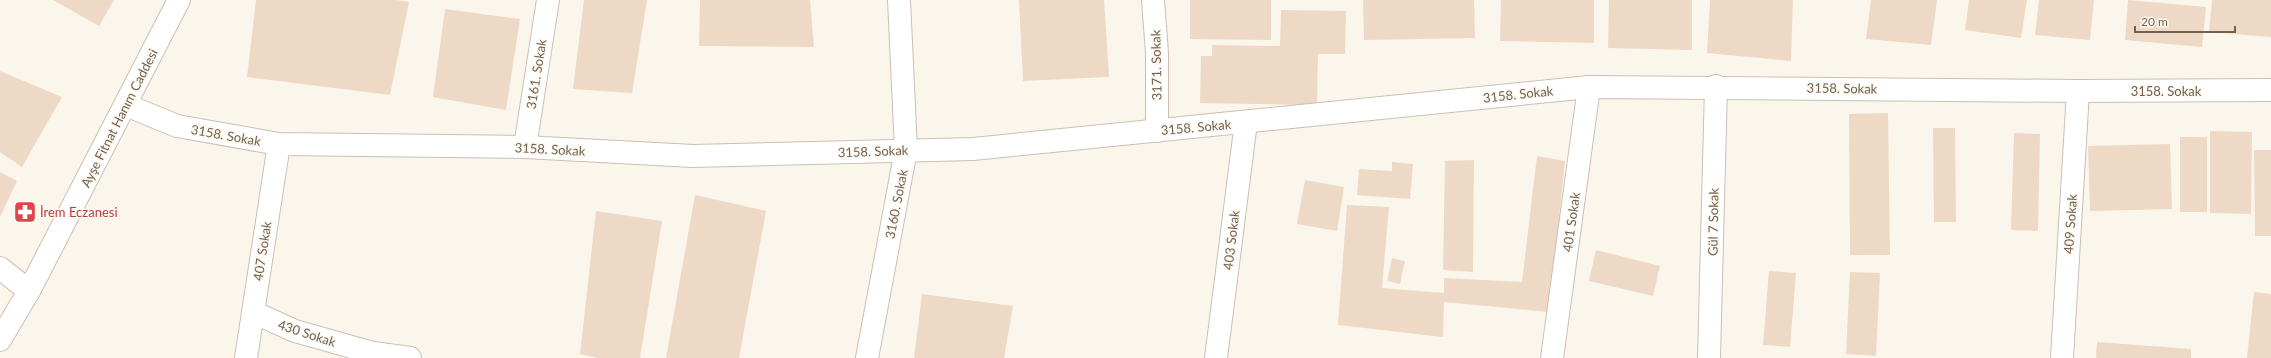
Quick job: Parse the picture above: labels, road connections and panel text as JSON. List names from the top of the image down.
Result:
{
  "streets": {
    "street": [
      "3171. Sokak",
      "3161. Sokak",
      "3158. Sokak",
      "Ayşe Fitnat Hanım Caddesi",
      "3160. Sokak",
      "401 Sokak",
      "Gül 7 Sokak",
      "409 Sokak",
      "403 Sokak",
      "407 Sokak",
      "430 Sokak"
    ]
  },
  "crossings": [
    ["3171. Sokak", "3158. Sokak"],
    ["3161. Sokak", "3158. Sokak"],
    ["3158. Sokak", "Ayşe Fitnat Hanım Caddesi"],
    ["3158. Sokak", "3160. Sokak"],
    ["3158. Sokak", "401 Sokak"],
    ["3158. Sokak", "Gül 7 Sokak"],
    ["3158. Sokak", "409 Sokak"],
    ["3158. Sokak", "403 Sokak"],
    ["3158. Sokak", "407 Sokak"],
    ["407 Sokak", "430 Sokak"]
  ],
  "places": {
    "pharmacy": ["İrem Eczanesi"]
  },
  "scale_bar": "20 m"
}
